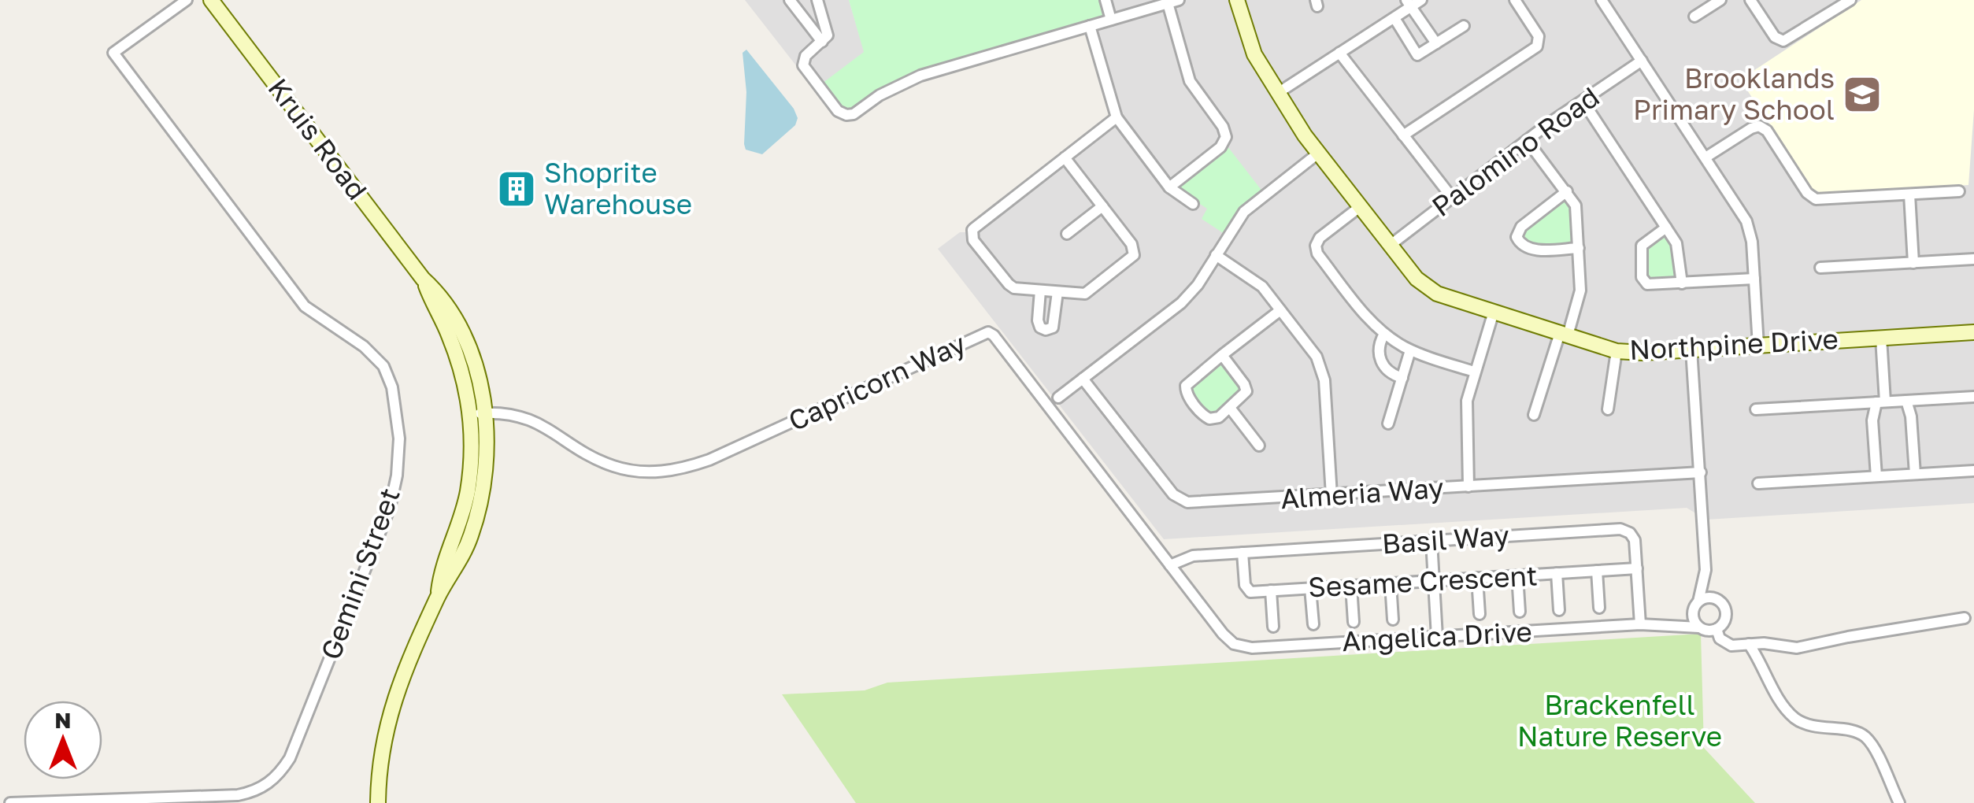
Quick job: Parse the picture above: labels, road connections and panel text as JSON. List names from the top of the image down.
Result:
{
  "streets": {
    "street": [
      "Kruis Road",
      "Palomino Road",
      "Northpine Drive",
      "Capricorn Way",
      "Almeria Way",
      "Basil Way",
      "Gemini Street",
      "Sesame Crescent",
      "Angelica Drive"
    ]
  },
  "crossings": [
    ["Kruis Road", "Capricorn Way"],
    ["Palomino Road", "Northpine Drive"],
    ["Capricorn Way", "Basil Way"],
    ["Capricorn Way", "Angelica Drive"],
    ["Basil Way", "Sesame Crescent"],
    ["Basil Way", "Angelica Drive"]
  ],
  "parks": ["Brackenfell Nature Reserve"],
  "places": {
    "school or university": ["Brooklands Primary School"],
    "building": ["Shoprite Warehouse"]
  },
  "north": "top"
}
